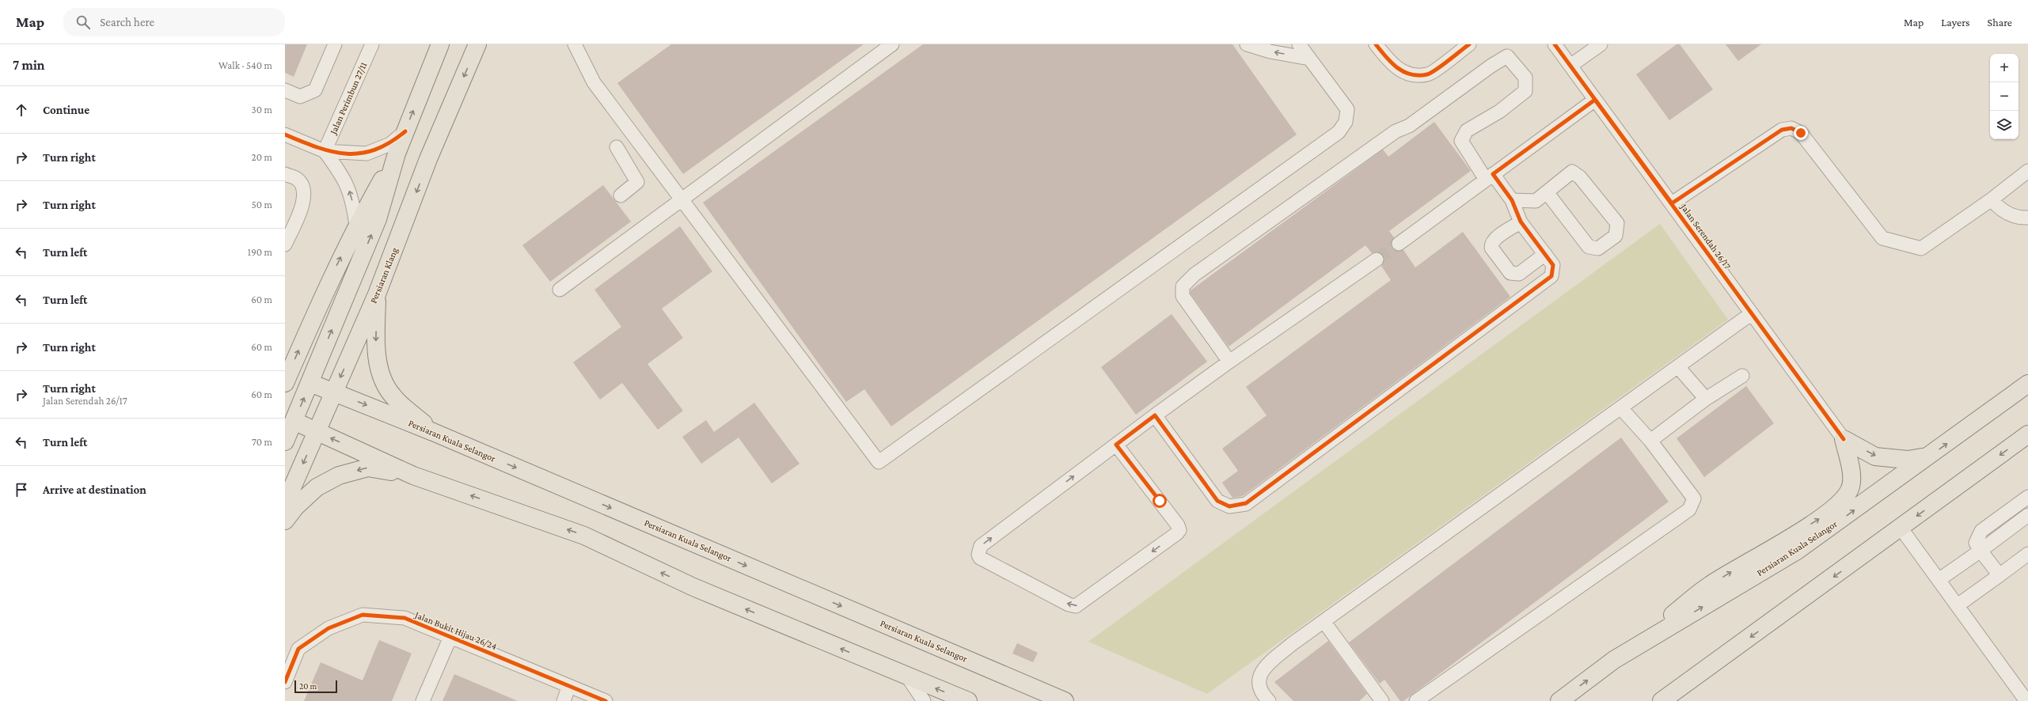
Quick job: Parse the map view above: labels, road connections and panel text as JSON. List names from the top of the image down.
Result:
{
  "streets": {
    "main road": ["Persiaran Klang", "Persiaran Kuala Selangor"],
    "street": ["Jalan Perimbun 27/11", "Jalan Serendah 26/17", "Jalan Bukit Hijau 26/24"]
  },
  "crossings": [
    ["Persiaran Klang", "Persiaran Kuala Selangor"]
  ],
  "scale_bar": "20 m",
  "page": {
    "header": "Map",
    "search": "Search here",
    "nav": ["Map", "Layers", "Share"],
    "heading": ["7 min", "Walk · 540 m"],
    "map_buttons": ["+", "−"],
    "list": [
      ["Continue", "30 m"],
      ["Turn right", "20 m"],
      ["Turn right", "50 m"],
      ["Turn left", "190 m"],
      ["Turn left", "60 m"],
      ["Turn right", "60 m"],
      ["Turn right", "Jalan Serendah 26/17", "60 m"],
      ["Turn left", "70 m"],
      "Arrive at destination"
    ],
    "scale": "20 m"
  }
}
